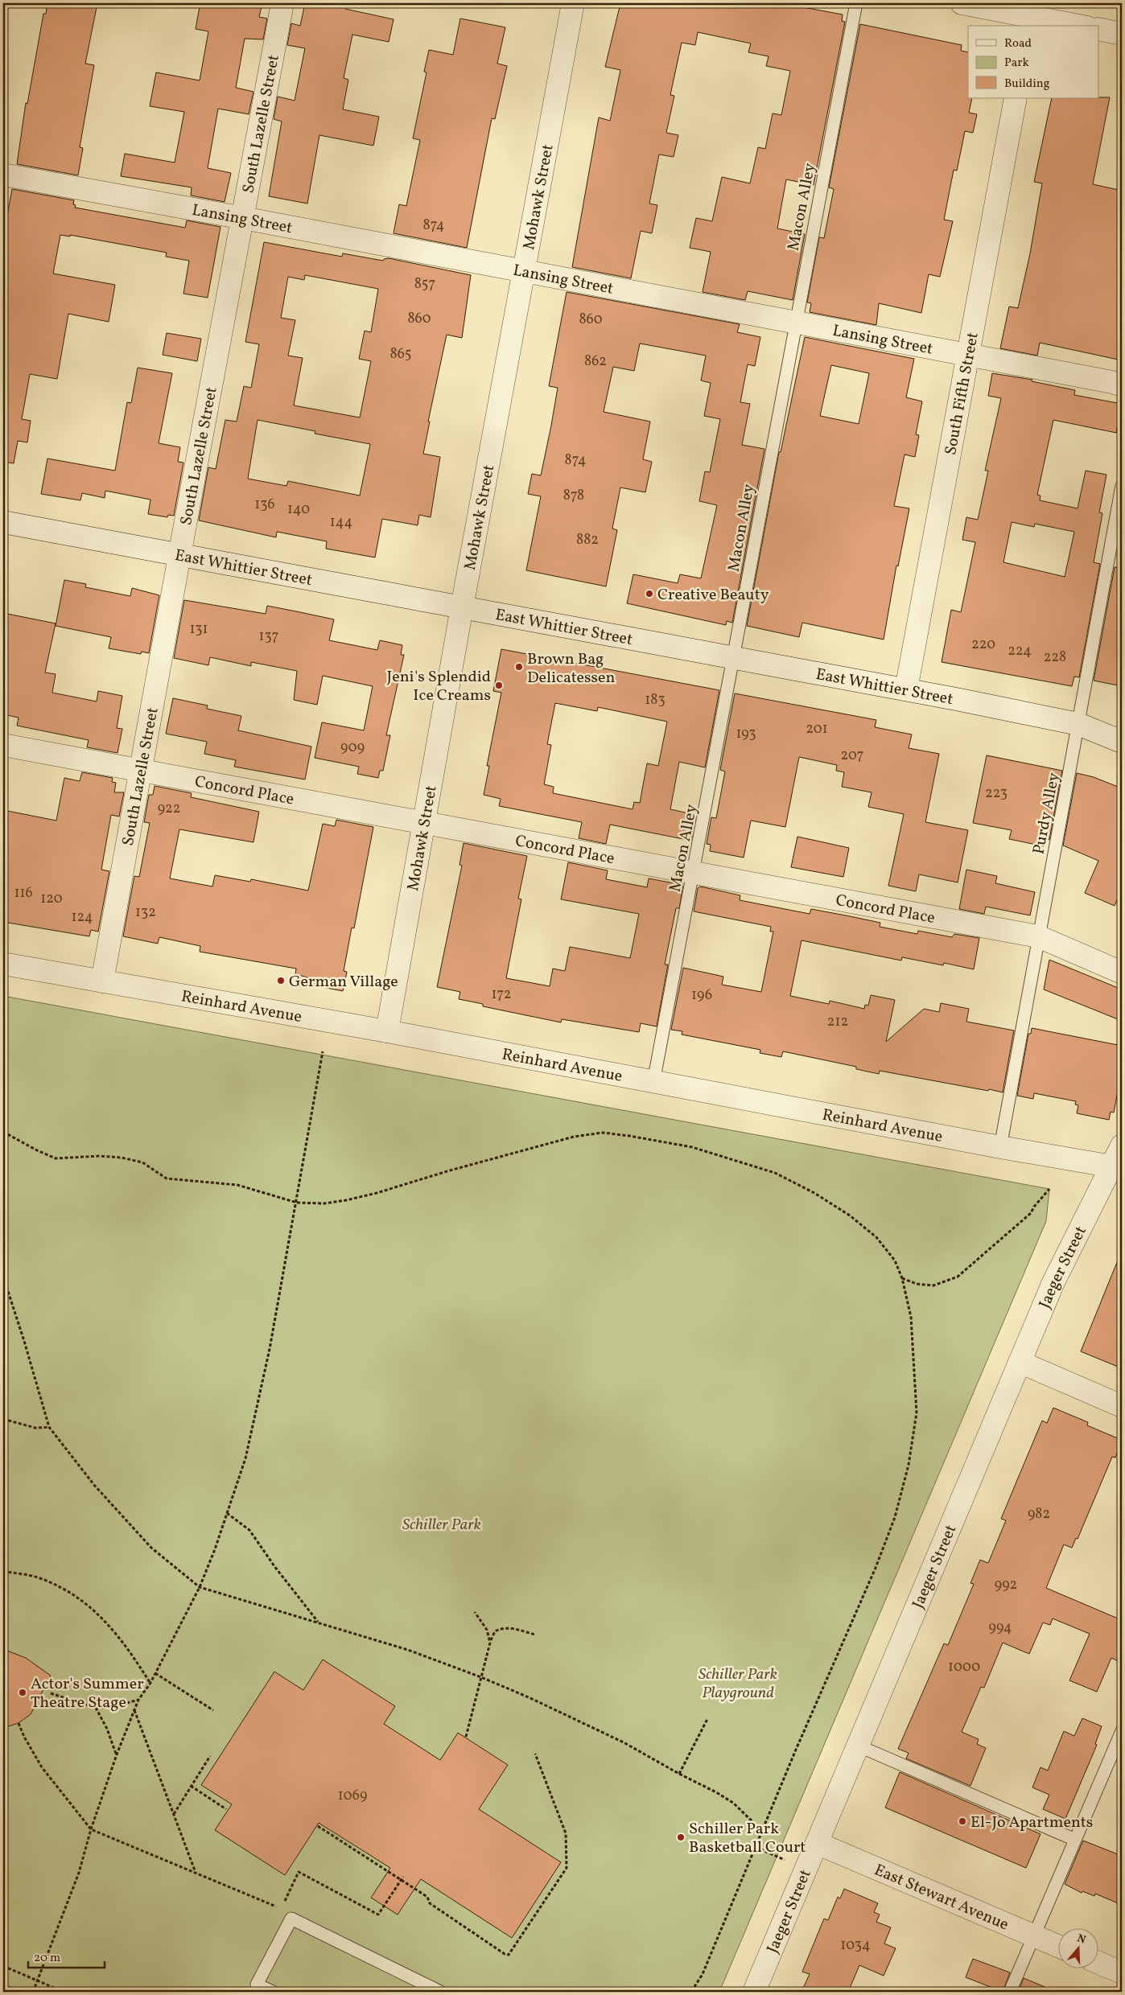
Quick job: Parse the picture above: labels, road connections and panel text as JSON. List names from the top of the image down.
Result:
{
  "streets": {
    "street": [
      "South Lazelle Street",
      "Mohawk Street",
      "Lansing Street",
      "South Fifth Street",
      "East Whittier Street",
      "Concord Place",
      "Reinhard Avenue",
      "Jaeger Street",
      "East Stewart Avenue"
    ],
    "lane": ["Macon Alley", "Purdy Alley"]
  },
  "crossings": [
    ["South Lazelle Street", "Lansing Street"],
    ["South Lazelle Street", "East Whittier Street"],
    ["South Lazelle Street", "Concord Place"],
    ["South Lazelle Street", "Reinhard Avenue"],
    ["Mohawk Street", "Lansing Street"],
    ["Mohawk Street", "East Whittier Street"],
    ["Mohawk Street", "Concord Place"],
    ["Mohawk Street", "Reinhard Avenue"],
    ["Macon Alley", "Lansing Street"],
    ["Macon Alley", "East Whittier Street"],
    ["Macon Alley", "Concord Place"],
    ["Macon Alley", "Reinhard Avenue"],
    ["Lansing Street", "South Fifth Street"],
    ["South Fifth Street", "East Whittier Street"],
    ["East Whittier Street", "Purdy Alley"],
    ["Concord Place", "Purdy Alley"],
    ["Purdy Alley", "Reinhard Avenue"],
    ["Reinhard Avenue", "Jaeger Street"],
    ["Jaeger Street", "East Stewart Avenue"]
  ],
  "parks": ["Schiller Park", "Schiller Park Playground"],
  "places": [
    "Creative Beauty",
    "Brown Bag Delicatessen",
    "Jeni's Splendid Ice Creams",
    "German Village",
    "Actor's Summer Theatre Stage",
    "El-Jo Apartments",
    "Schiller Park Basketball Court"
  ],
  "house_numbers": [
    "874",
    "857",
    "860",
    "860",
    "865",
    "862",
    "874",
    "878",
    "136",
    "140",
    "144",
    "882",
    "131",
    "137",
    "220",
    "224",
    "228",
    "183",
    "201",
    "193",
    "909",
    "207",
    "223",
    "922",
    "116",
    "120",
    "132",
    "124",
    "172",
    "196",
    "212",
    "982",
    "992",
    "994",
    "1000",
    "1069",
    "1034"
  ],
  "legend": ["Road", "Park", "Building"],
  "scale_bar": "20 m",
  "north": "top"
}
